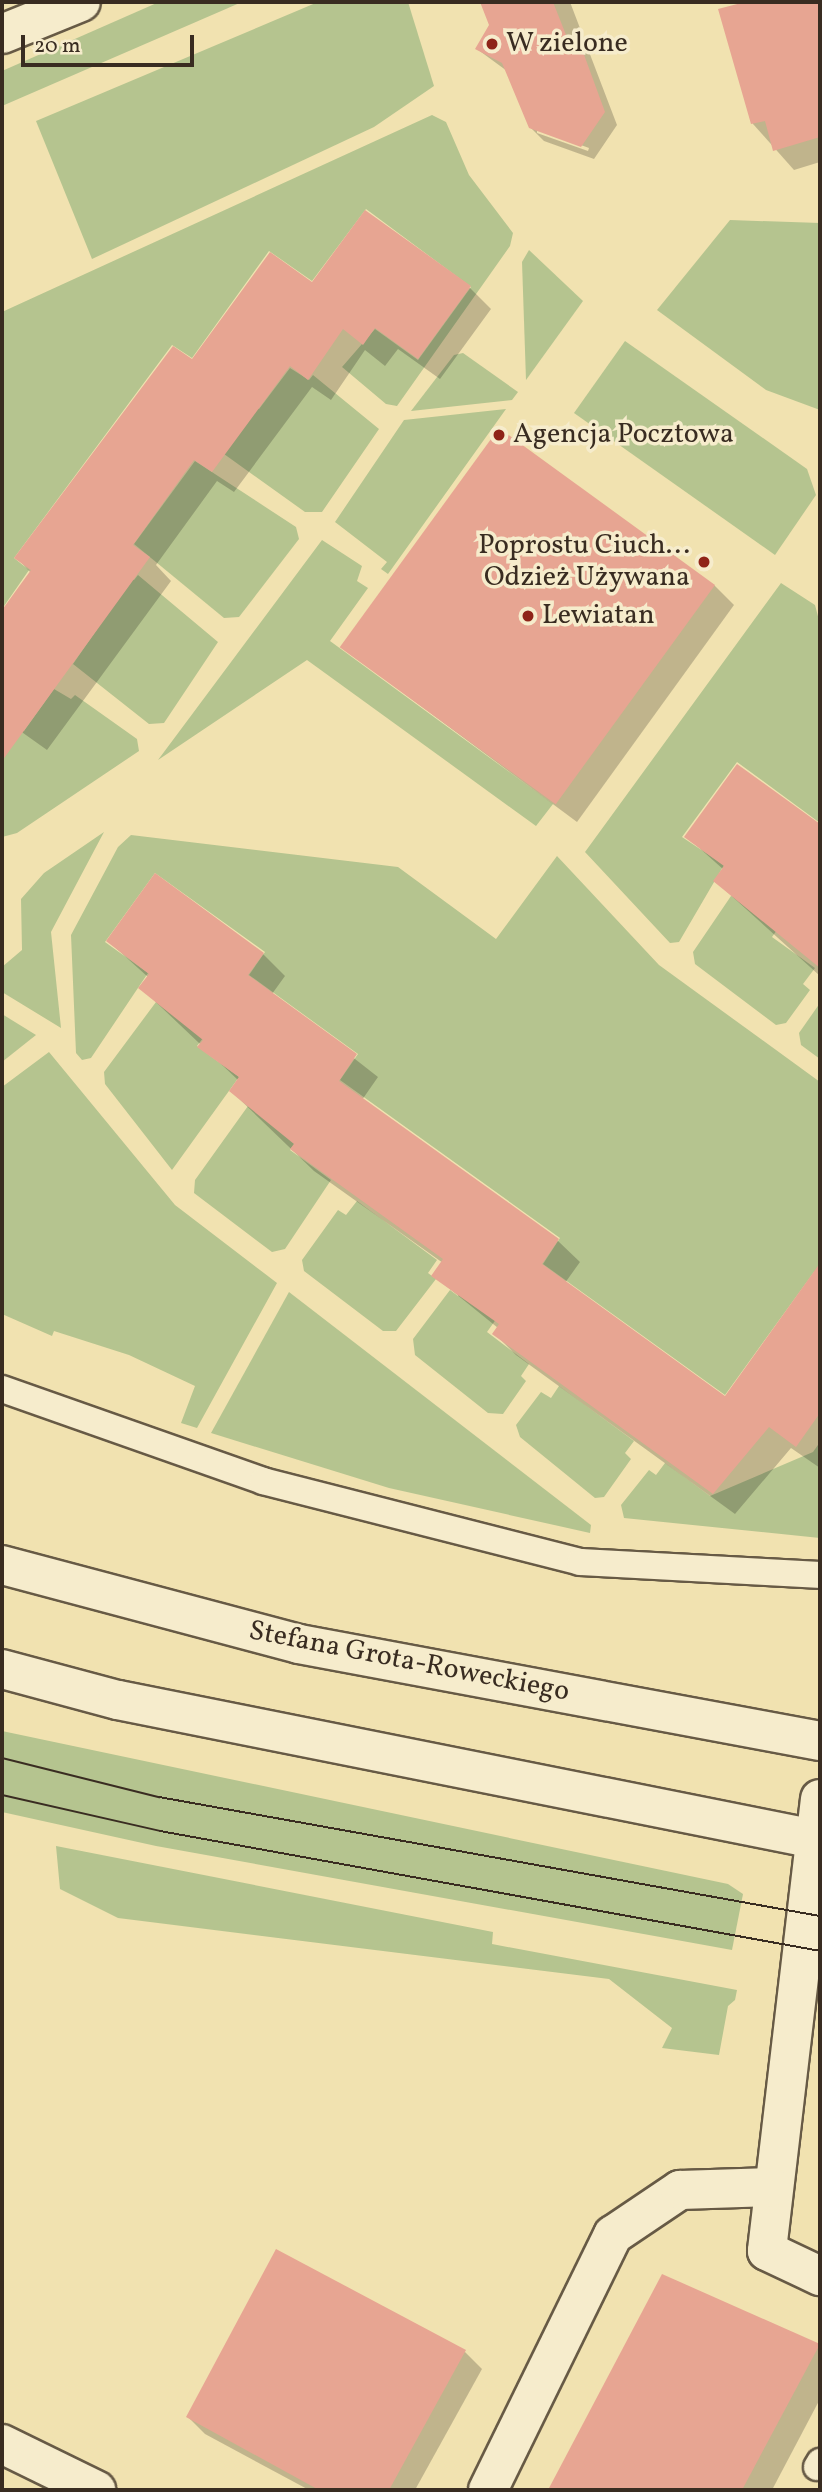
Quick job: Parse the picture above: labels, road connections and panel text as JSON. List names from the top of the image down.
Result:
{
  "streets": {
    "main road": ["Stefana Grota-Roweckiego"]
  },
  "places": [
    "W zielone",
    "Agencja Pocztowa",
    "Poprostu Ciuch... Odzież Używana",
    "Lewiatan"
  ],
  "scale_bar": "20 m"
}
